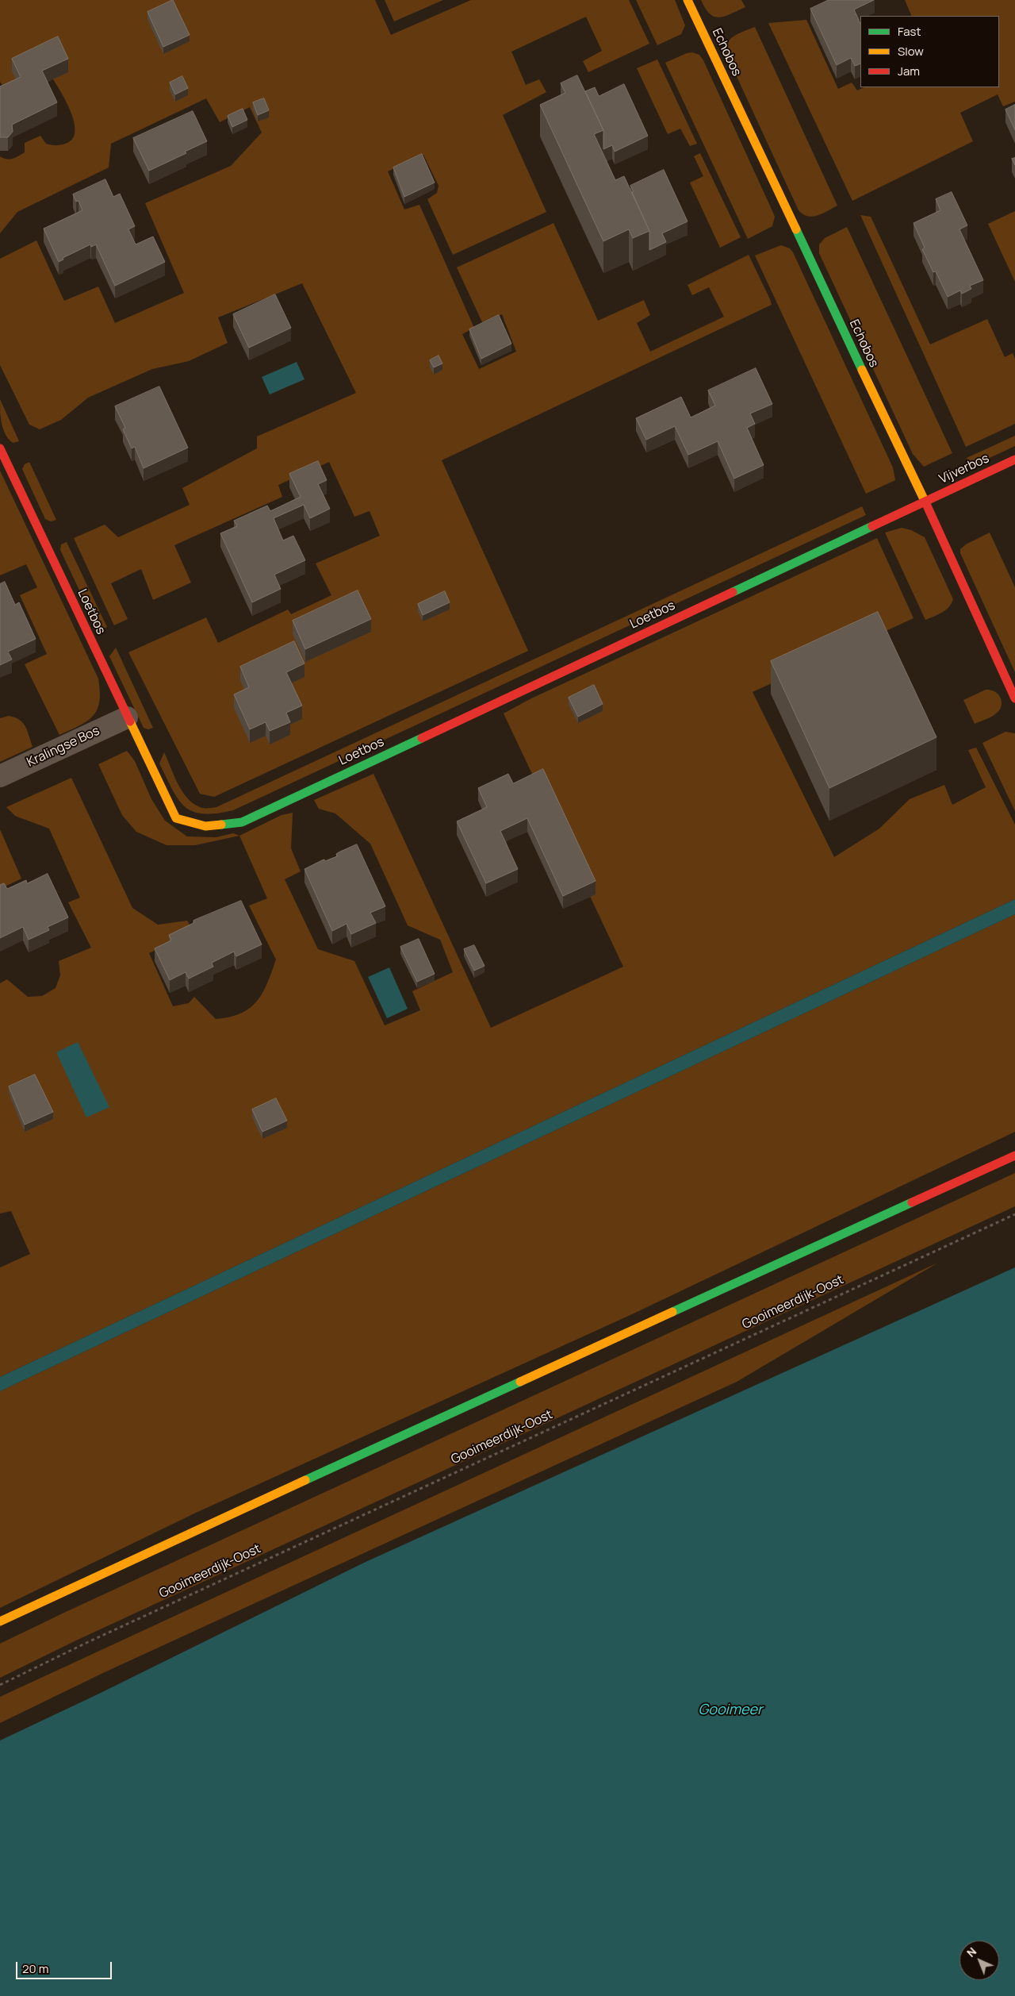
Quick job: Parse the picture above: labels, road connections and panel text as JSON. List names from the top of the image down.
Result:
{
  "streets": {
    "street": [
      "Echobos",
      "Vijverbos",
      "Loetbos",
      "Kralingse Bos"
    ],
    "path": ["Gooimeerdijk-Oost"]
  },
  "crossings": [
    ["Echobos", "Vijverbos"],
    ["Echobos", "Loetbos"],
    ["Vijverbos", "Loetbos"],
    ["Loetbos", "Kralingse Bos"]
  ],
  "water": ["Gooimeer"],
  "legend": ["Fast", "Slow", "Jam"],
  "scale_bar": "20 m",
  "north": "top left"
}
